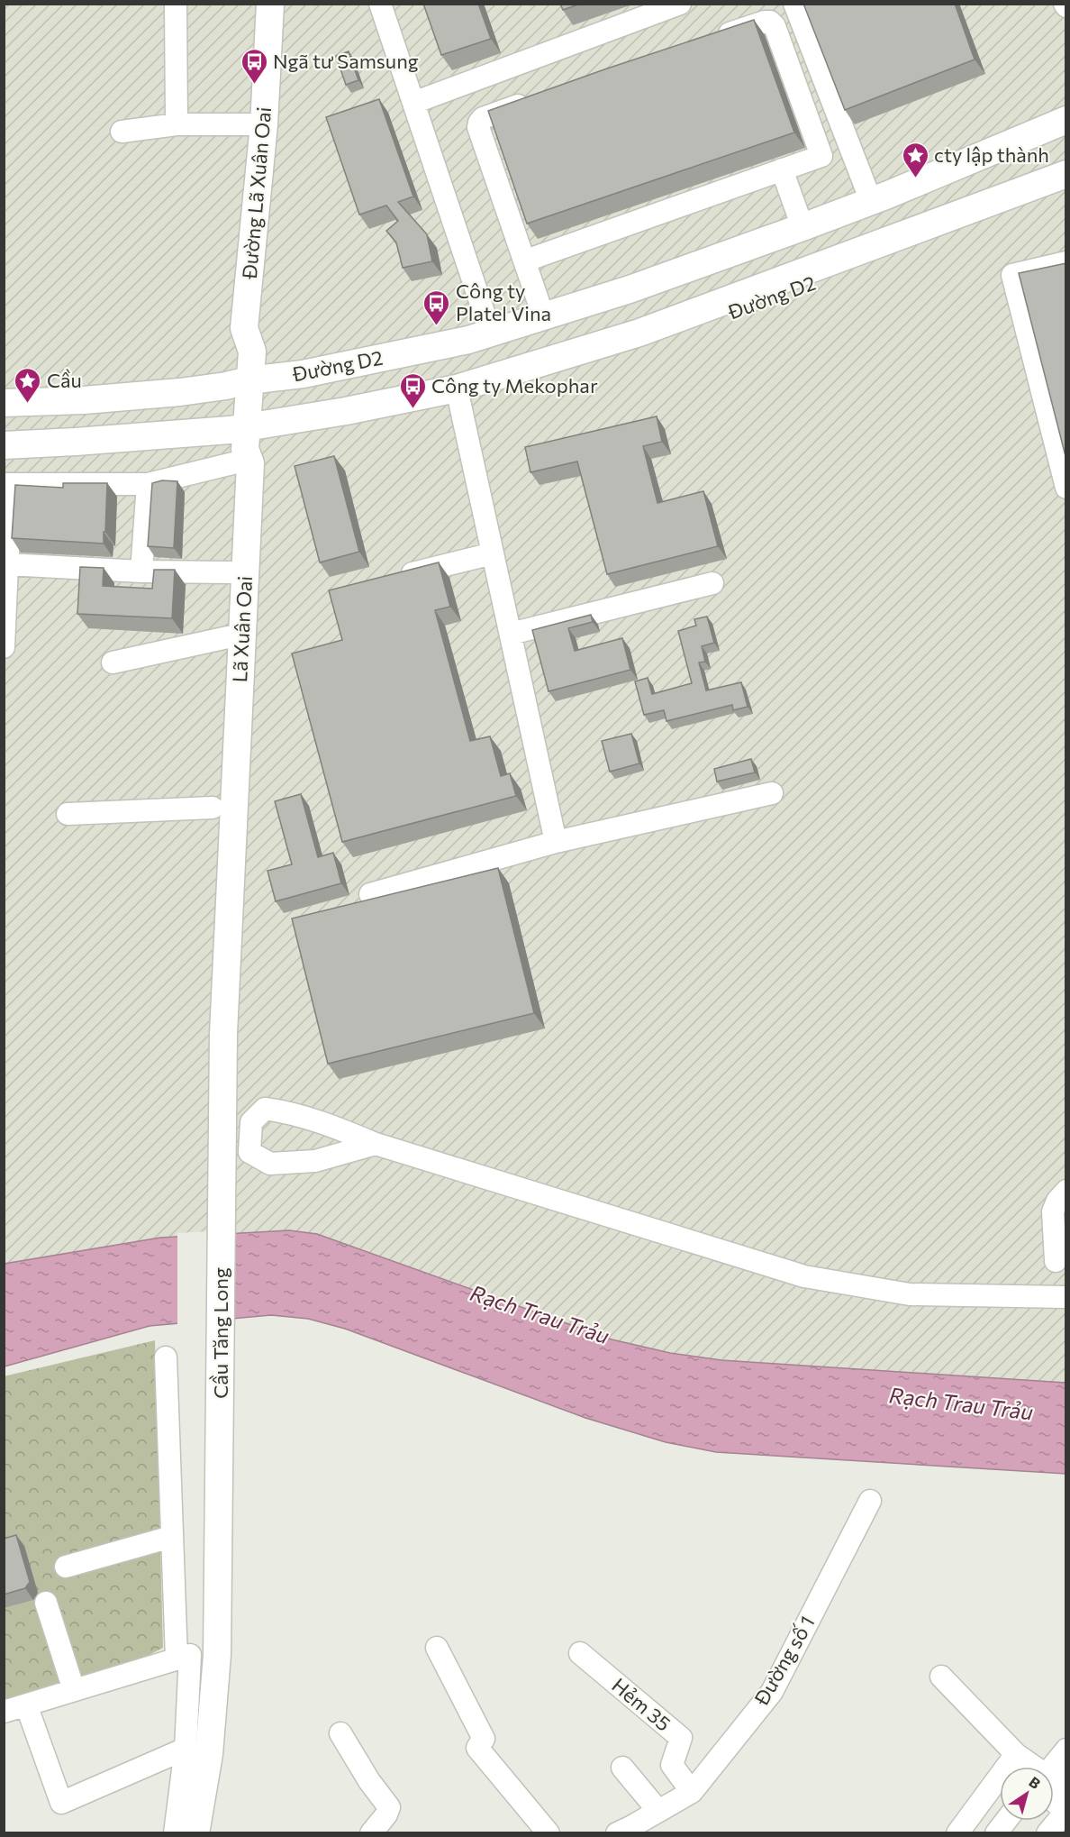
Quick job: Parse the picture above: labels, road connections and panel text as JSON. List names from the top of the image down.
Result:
{
  "streets": {
    "main road": [
      "Đường Lã Xuân Oai",
      "Đường D2",
      "Lã Xuân Oai",
      "Cầu Tăng Long"
    ],
    "street": ["Đường số 1", "Hẻm 35"]
  },
  "crossings": [
    ["Đường Lã Xuân Oai", "Đường D2"],
    ["Đường Lã Xuân Oai", "Lã Xuân Oai"],
    ["Đường D2", "Lã Xuân Oai"],
    ["Lã Xuân Oai", "Cầu Tăng Long"],
    ["Đường số 1", "Hẻm 35"]
  ],
  "water": ["Rạch Trau Trảu"],
  "places": {
    "bus stop": ["Ngã tư Samsung", "Công ty Platel Vina", "Công ty Mekophar"],
    "place": ["cty lập thành", "Cầu"]
  },
  "north": "top right"
}
